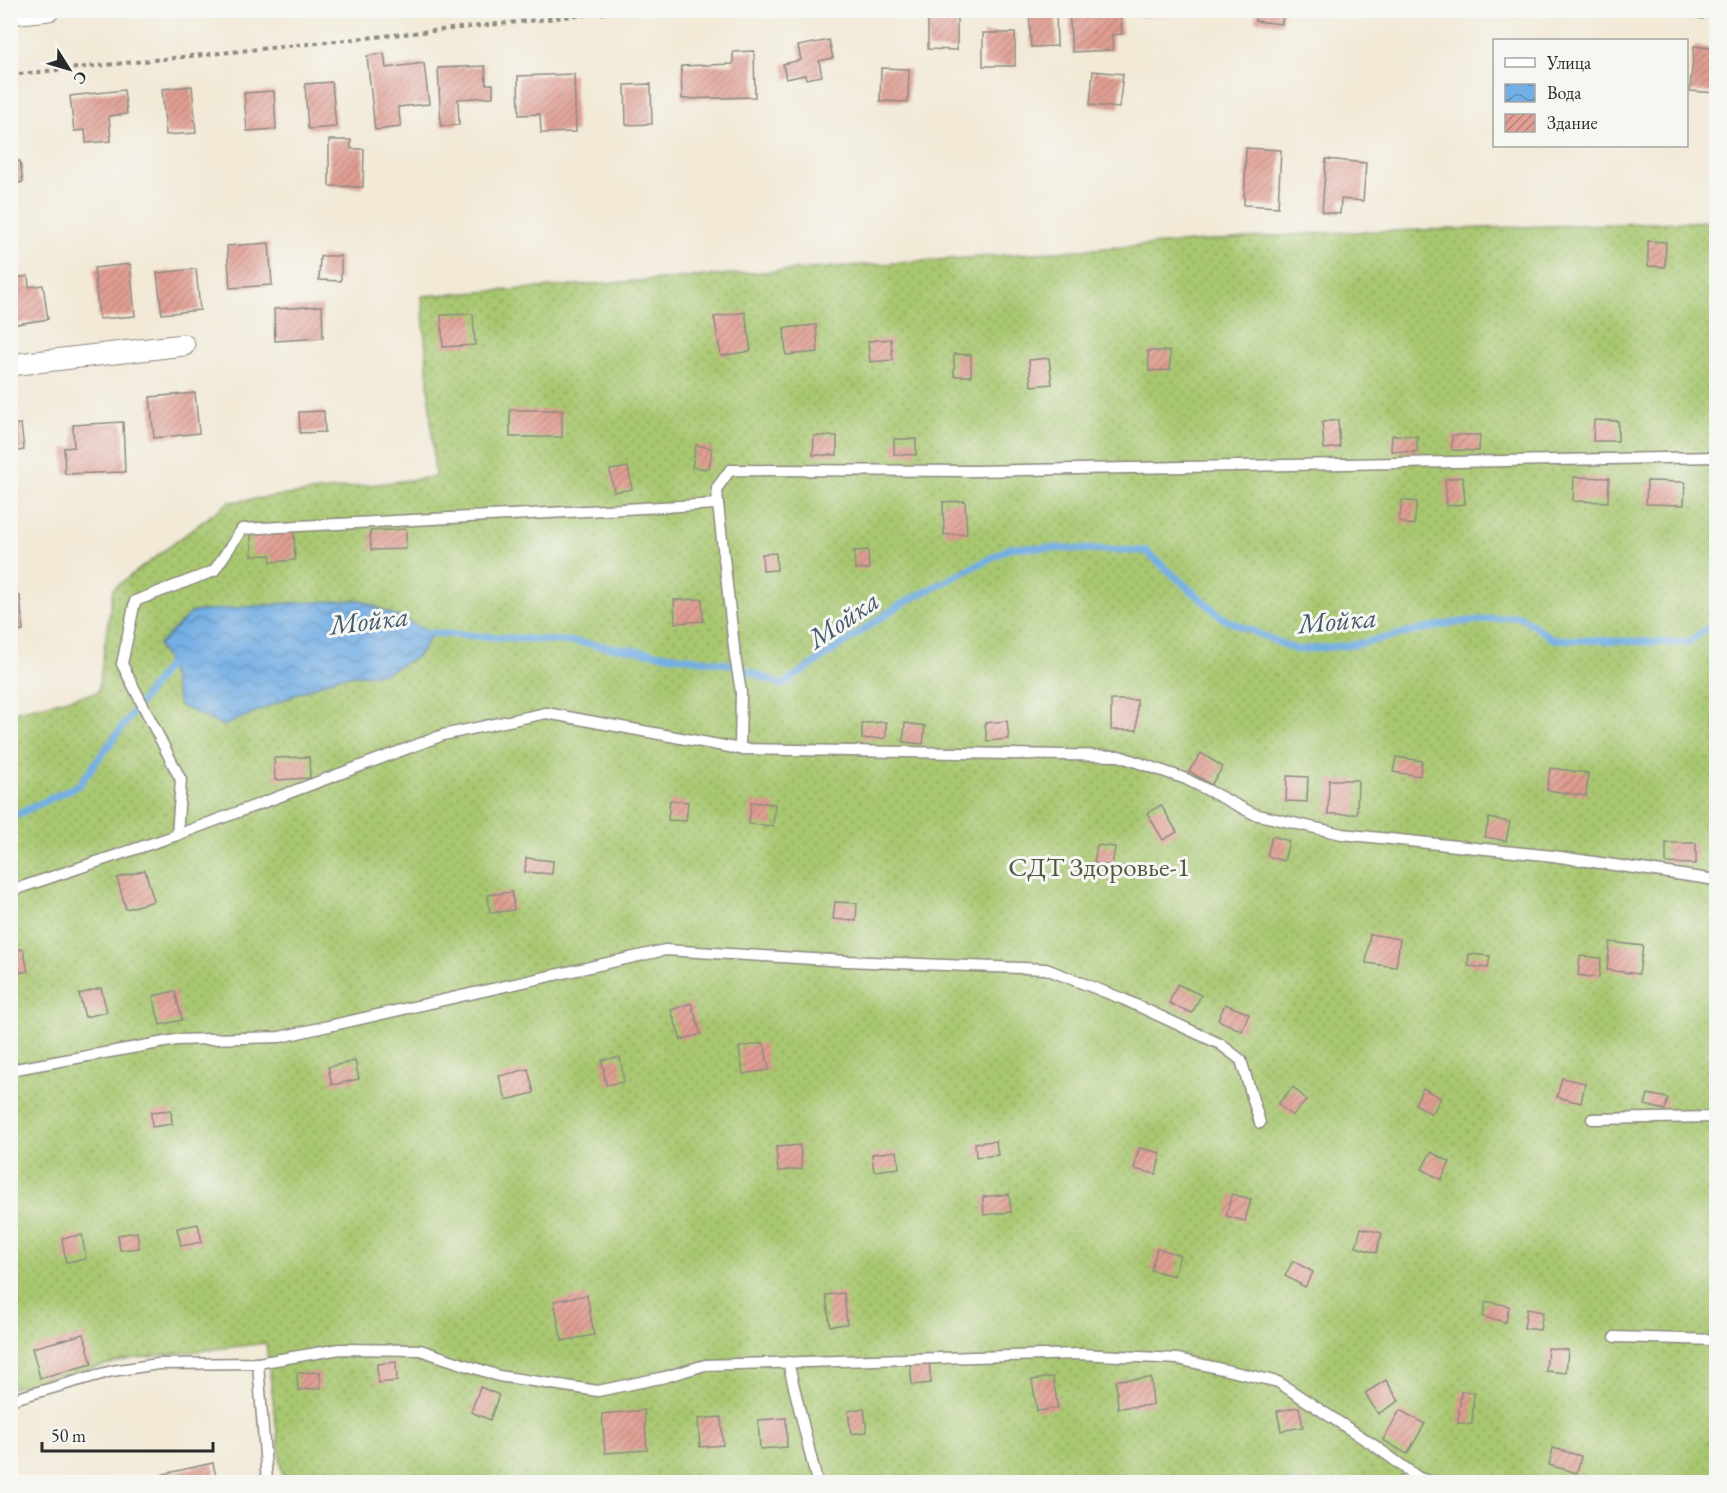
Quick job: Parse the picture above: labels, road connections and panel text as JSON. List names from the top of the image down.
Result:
{
  "water": ["Мойка"],
  "parks": ["СДТ Здоровье-1"],
  "legend": ["Улица", "Вода", "Здание"],
  "scale_bar": "50 m",
  "north": "bottom right"
}
